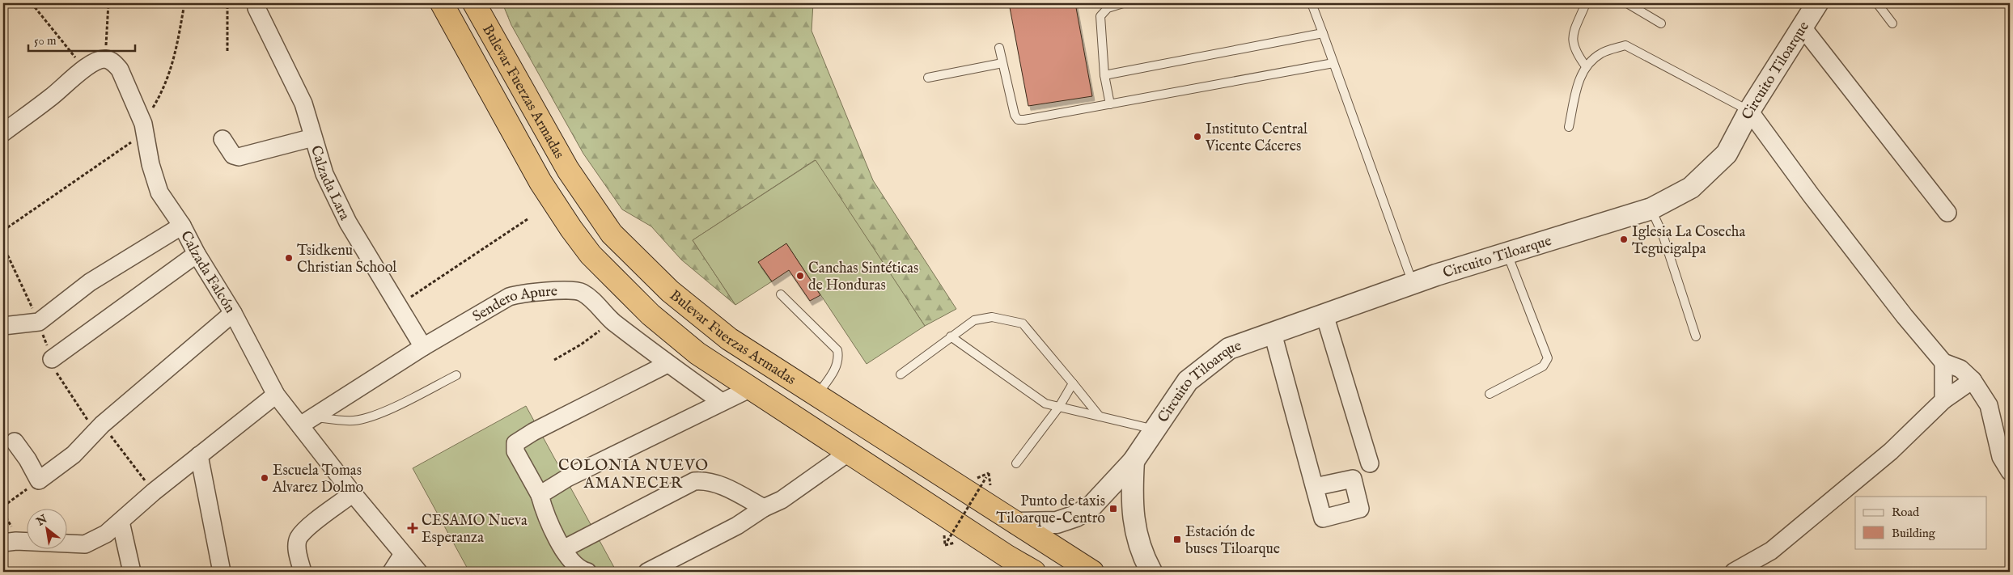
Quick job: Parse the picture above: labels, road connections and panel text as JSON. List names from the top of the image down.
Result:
{
  "streets": {
    "highway": ["Bulevar Fuerzas Armadas"],
    "street": [
      "Circuito Tiloarque",
      "Calzada Lara",
      "Calzada Falcón",
      "Sendero Apure"
    ]
  },
  "crossings": [
    ["Circuito Tiloarque", "Bulevar Fuerzas Armadas"],
    ["Calzada Lara", "Sendero Apure"],
    ["Calzada Falcón", "Sendero Apure"]
  ],
  "districts": ["COLONIA NUEVO AMANECER"],
  "places": {
    "other": [
      "Instituto Central Vicente Cáceres",
      "Iglesia La Cosecha Tegucigalpa",
      "Tsidkenu Christian School",
      "Canchas Sintéticas de Honduras",
      "Escuela Tomas Alvarez Dolmo"
    ],
    "transit": ["Punto de taxis Tiloarque-Centro", "Estación de buses Tiloarque"],
    "health": ["CESAMO Nueva Esperanza"]
  },
  "legend": ["Road", "Building"],
  "scale_bar": "50 m",
  "north": "top left"
}
